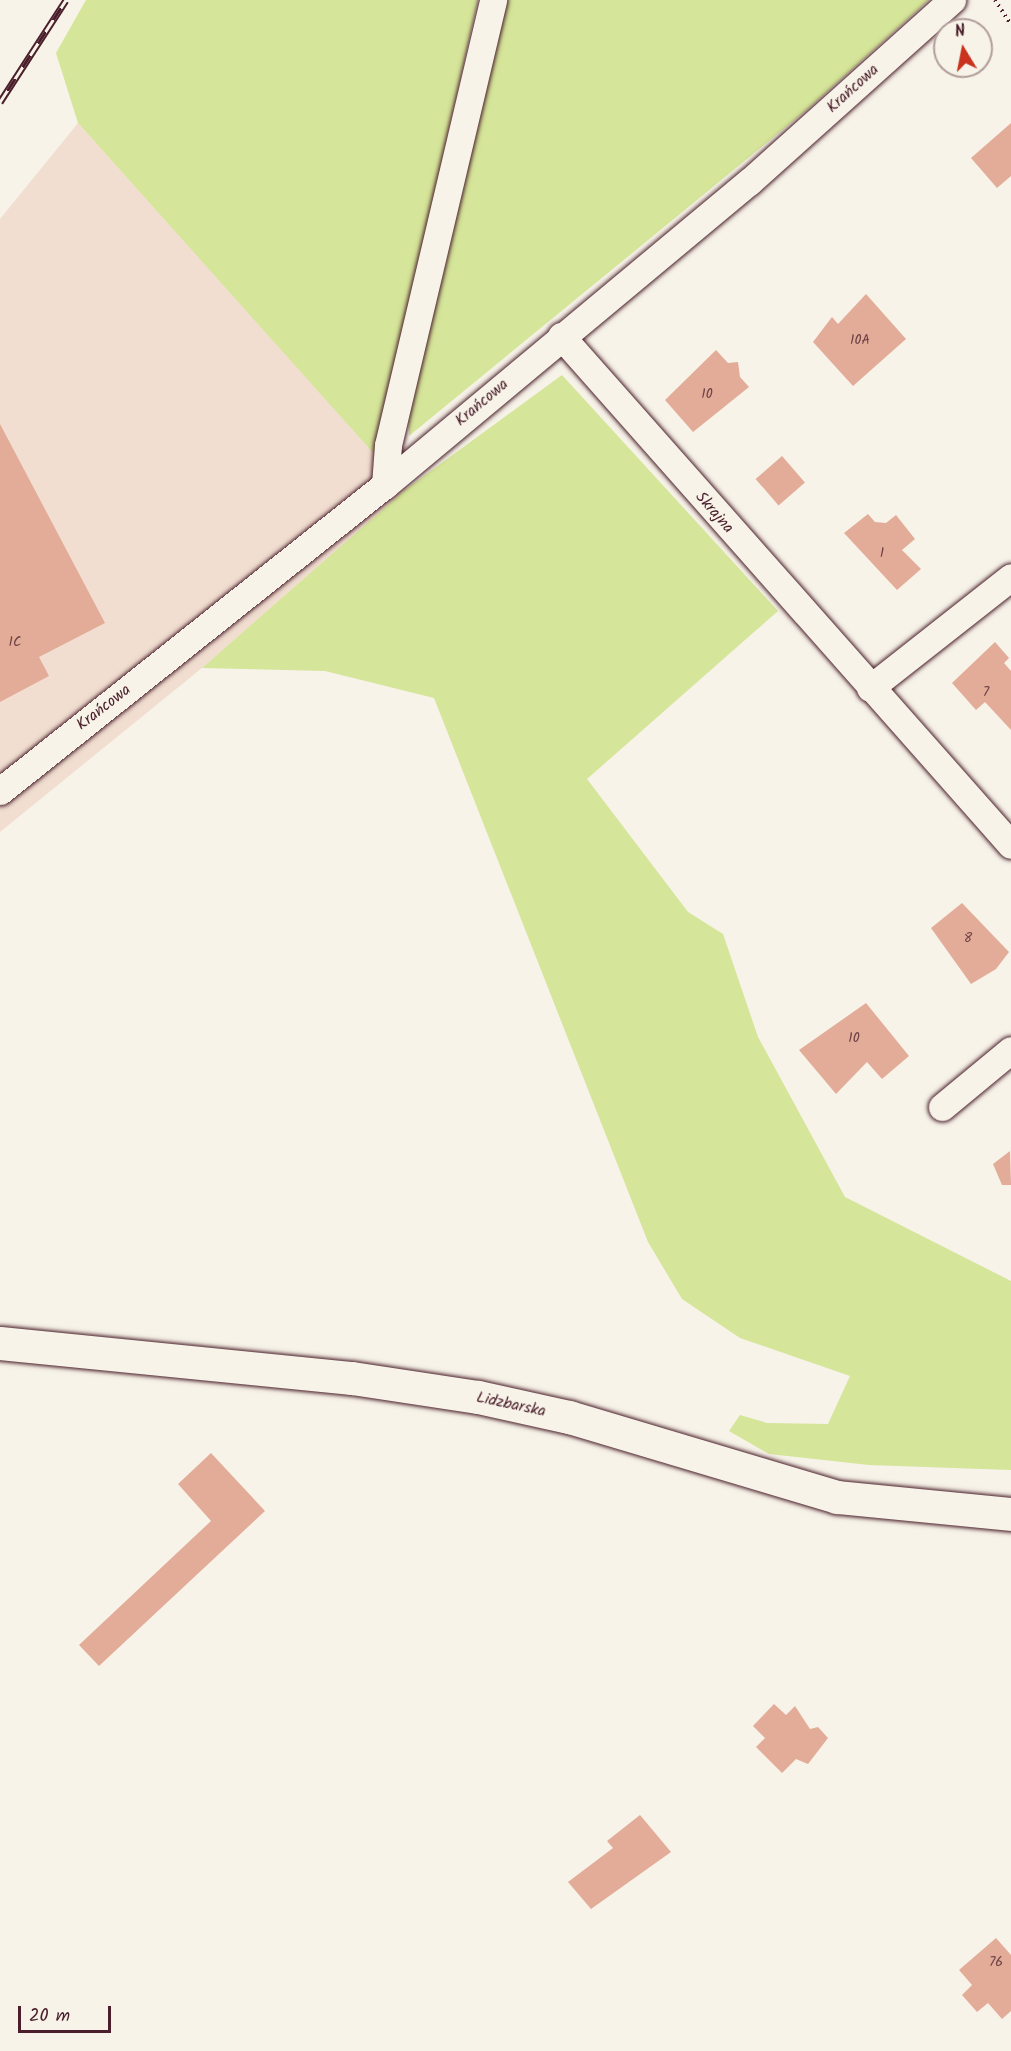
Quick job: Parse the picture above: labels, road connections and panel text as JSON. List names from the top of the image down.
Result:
{
  "streets": {
    "main road": ["Lidzbarska"],
    "street": ["Krańcowa", "Skrajna"]
  },
  "crossings": [
    ["Krańcowa", "Skrajna"]
  ],
  "house_numbers": [
    "10A",
    "10",
    "1",
    "1C",
    "7",
    "8",
    "10",
    "76"
  ],
  "scale_bar": "20 m",
  "north": "top"
}
